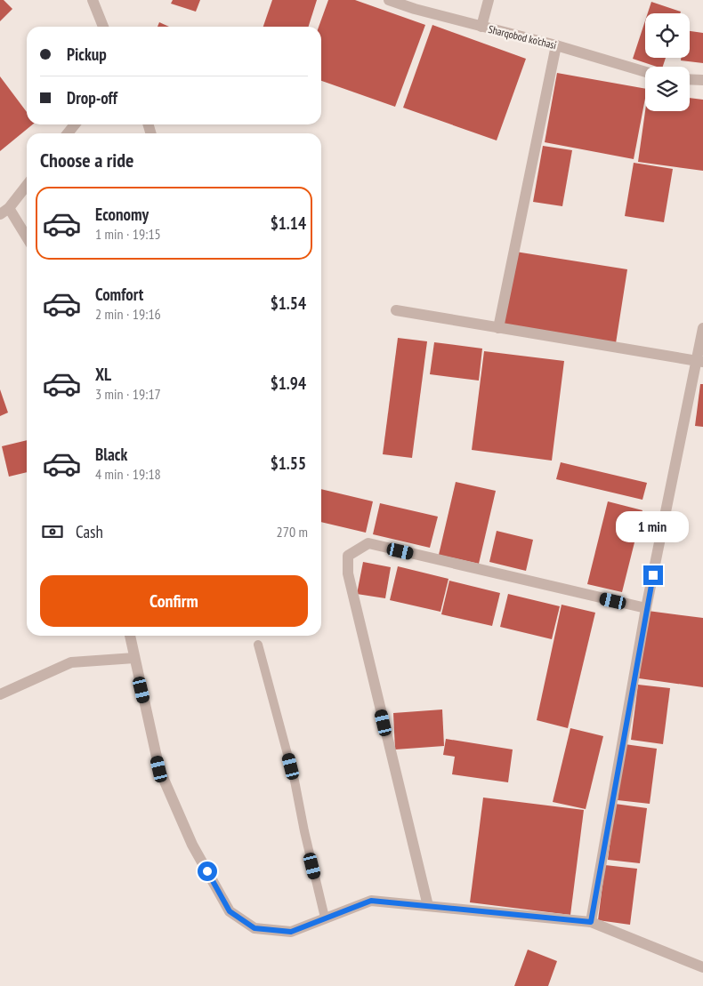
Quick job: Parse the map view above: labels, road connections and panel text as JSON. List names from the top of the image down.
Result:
{
  "streets": {
    "street": ["Sharqobod ko'chasi"]
  },
  "page": {
    "banner": ["Pickup", "Drop-off"],
    "heading": "Choose a ride",
    "list": [
      {
        "name": "Economy",
        "note": "1 min · 19:15",
        "value": "$1.14"
      },
      {
        "name": "Comfort",
        "note": "2 min · 19:16",
        "value": "$1.54"
      },
      {
        "name": "XL",
        "note": "3 min · 19:17",
        "value": "$1.94"
      },
      {
        "name": "Black",
        "note": "4 min · 19:18",
        "value": "$1.55"
      }
    ],
    "pay": ["Cash", "270 m"],
    "bubble": "1 min",
    "buttons": "Confirm"
  }
}
